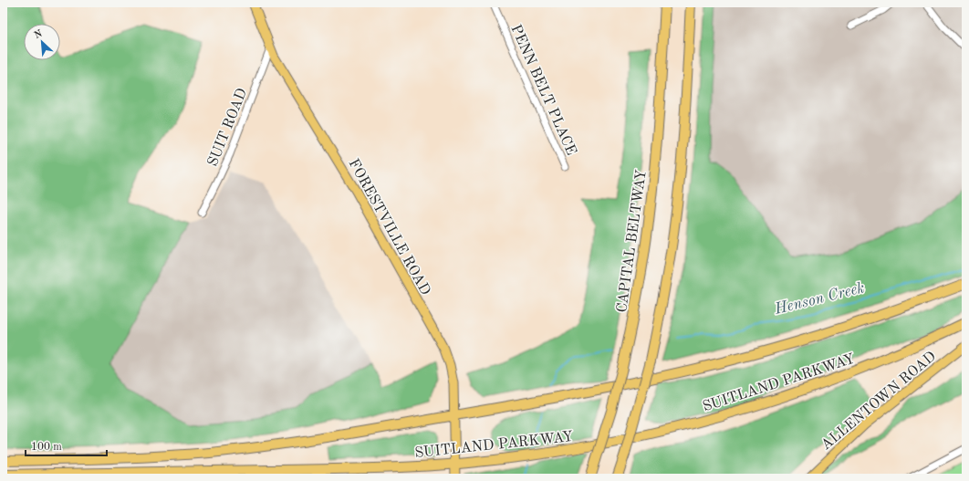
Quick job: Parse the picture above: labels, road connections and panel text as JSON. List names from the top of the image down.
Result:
{
  "streets": {
    "highway": ["CAPITAL BELTWAY", "SUITLAND PARKWAY"],
    "main road": ["FORESTVILLE ROAD", "ALLENTOWN ROAD"],
    "street": ["PENN BELT PLACE", "SUIT ROAD"]
  },
  "crossings": [
    ["SUIT ROAD", "FORESTVILLE ROAD"],
    ["FORESTVILLE ROAD", "SUITLAND PARKWAY"]
  ],
  "water": ["Henson Creek"],
  "scale_bar": "100 m",
  "north": "top left"
}
